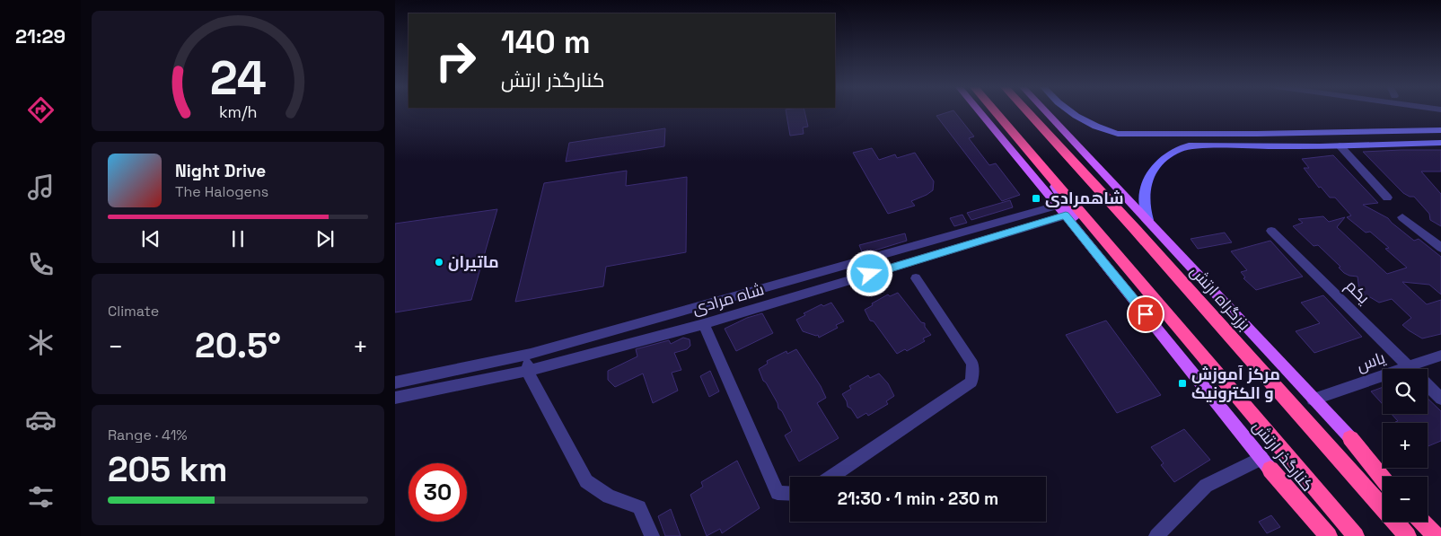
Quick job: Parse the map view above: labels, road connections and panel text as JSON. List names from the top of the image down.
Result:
{
  "streets": {
    "highway": ["بزرگراه ارتش"],
    "main road": ["کنارگذر ارتش"],
    "street": ["یکم", "شاه مرادی", "یاس"]
  },
  "crossings": [
    ["یکم", "یاس"],
    ["شاه مرادی", "کنارگذر ارتش"]
  ],
  "places": {
    "transit": ["شاهمرادی", "مرکز آموزش و الکترونیک"],
    "other": ["ماتیران"]
  },
  "page": {
    "tabs": "21:29",
    "turn": ["140 m", "کنارگذر ارتش"],
    "song": ["Night Drive", "The Halogens"],
    "tile": [
      "Climate",
      ["Range · 41%", "205 km"]
    ],
    "heat": ["−", "20.5°", "+"],
    "map_buttons": ["+", "−"],
    "limit": "30",
    "trip": "21:30 · 1 min · 230 m",
    "gauge": ["24", "km/h"]
  }
}
